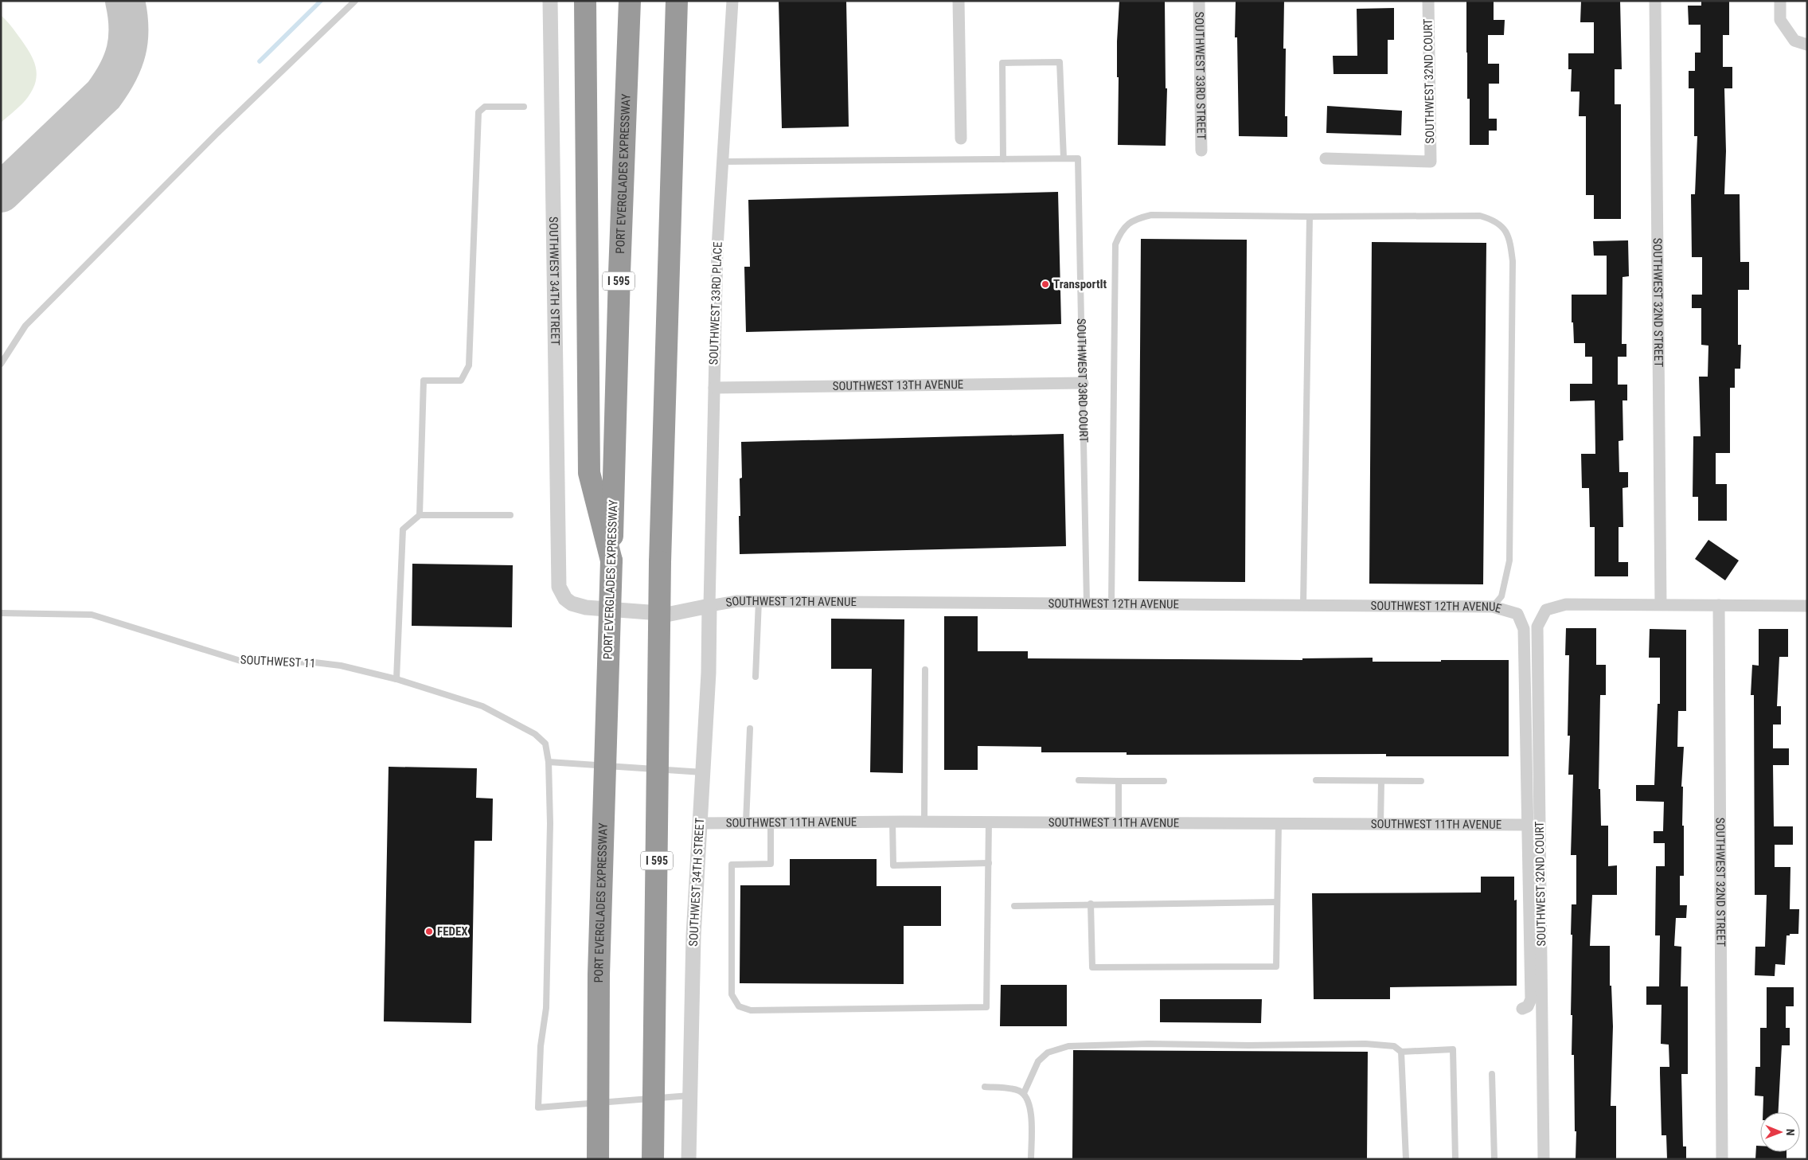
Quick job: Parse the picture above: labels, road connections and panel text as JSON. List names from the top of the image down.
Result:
{
  "streets": {
    "highway": ["PORT EVERGLADES EXPRESSWAY", "I 595"],
    "street": [
      "SOUTHWEST 33RD STREET",
      "SOUTHWEST 32ND COURT",
      "SOUTHWEST 34TH STREET",
      "SOUTHWEST 32ND STREET",
      "SOUTHWEST 33RD PLACE",
      "SOUTHWEST 13TH AVENUE",
      "SOUTHWEST 12TH AVENUE",
      "SOUTHWEST 11TH AVENUE"
    ],
    "lane": ["SOUTHWEST 33RD COURT", "SOUTHWEST 11"]
  },
  "crossings": [
    ["SOUTHWEST 32ND COURT", "SOUTHWEST 32ND STREET"],
    ["SOUTHWEST 32ND COURT", "SOUTHWEST 12TH AVENUE"],
    ["SOUTHWEST 32ND COURT", "SOUTHWEST 11TH AVENUE"],
    ["SOUTHWEST 34TH STREET", "SOUTHWEST 33RD PLACE"],
    ["SOUTHWEST 34TH STREET", "SOUTHWEST 12TH AVENUE"],
    ["SOUTHWEST 34TH STREET", "SOUTHWEST 11TH AVENUE"],
    ["SOUTHWEST 33RD PLACE", "SOUTHWEST 13TH AVENUE"],
    ["SOUTHWEST 33RD PLACE", "SOUTHWEST 12TH AVENUE"],
    ["SOUTHWEST 33RD COURT", "SOUTHWEST 13TH AVENUE"],
    ["SOUTHWEST 33RD COURT", "SOUTHWEST 12TH AVENUE"]
  ],
  "places": ["TransportIt", "FEDEX"],
  "north": "right"
}
